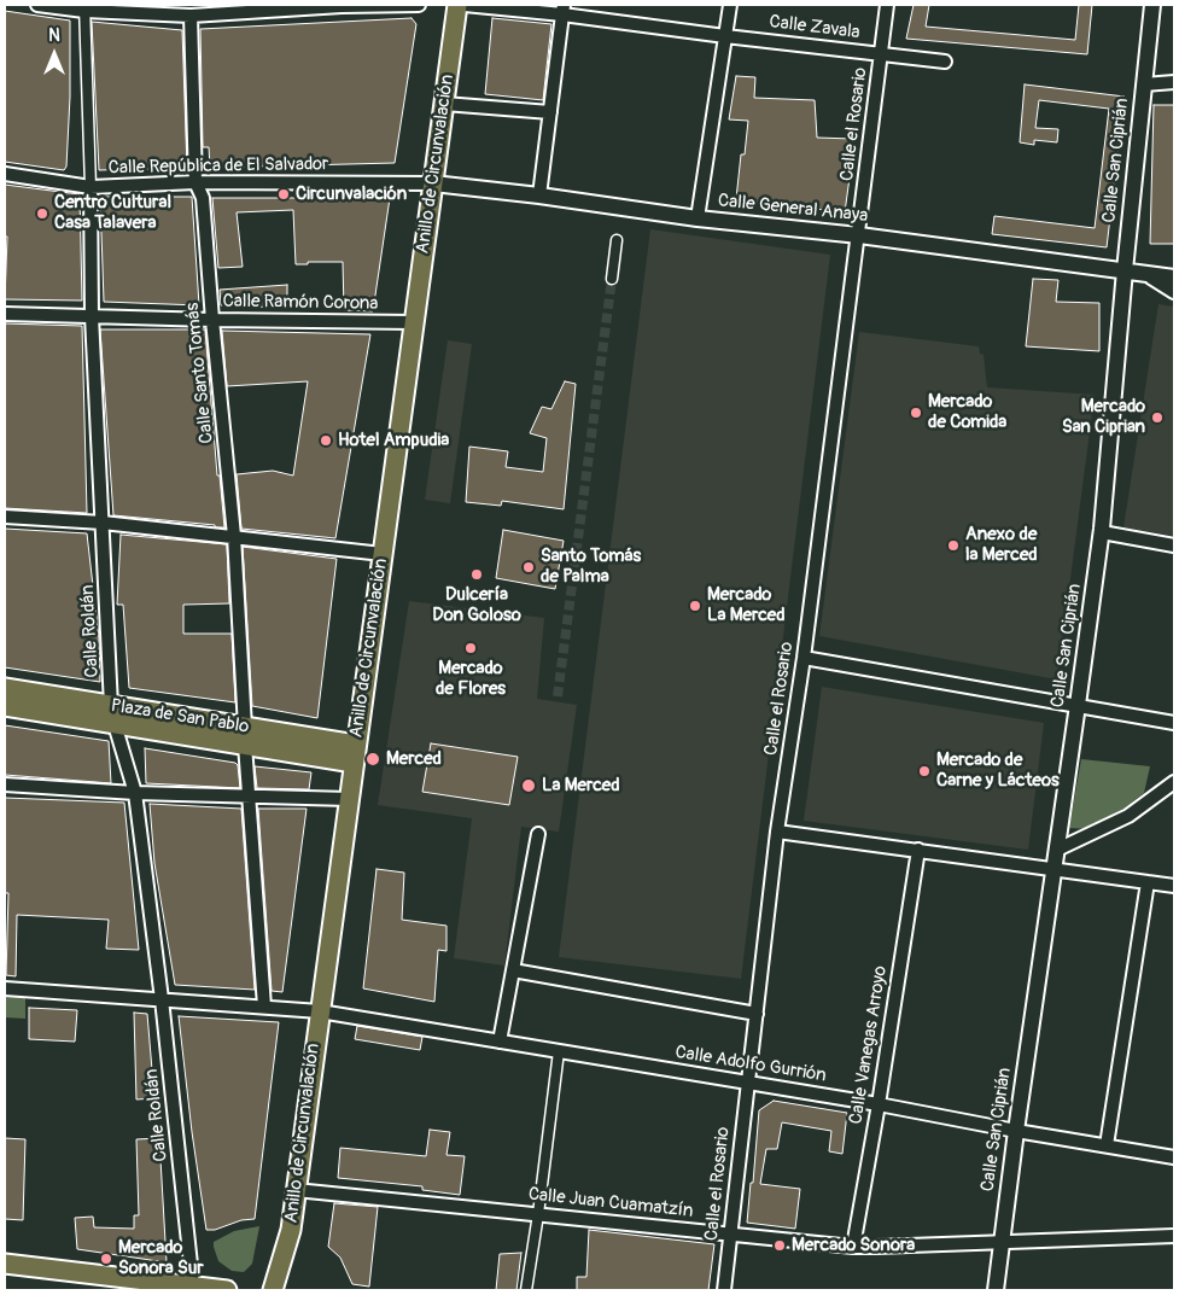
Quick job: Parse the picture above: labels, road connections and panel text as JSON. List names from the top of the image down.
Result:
{
  "streets": {
    "main road": ["Anillo de Circunvalación", "Plaza de San Pablo"],
    "street": [
      "Calle Zavala",
      "Calle el Rosario",
      "Calle San Ciprián",
      "Calle República de El Salvador",
      "Calle General Anaya",
      "Calle Ramón Corona",
      "Calle Santo Tomás",
      "Calle Roldán",
      "Calle Vanegas Arroyo",
      "Calle Adolfo Gurrión",
      "Calle Juan Cuamatzín"
    ]
  },
  "crossings": [
    ["Calle Zavala", "Calle el Rosario"],
    ["Calle el Rosario", "Calle General Anaya"],
    ["Calle el Rosario", "Calle Adolfo Gurrión"],
    ["Calle el Rosario", "Calle Juan Cuamatzín"],
    ["Calle San Ciprián", "Calle General Anaya"],
    ["Calle San Ciprián", "Calle Adolfo Gurrión"],
    ["Calle San Ciprián", "Calle Juan Cuamatzín"],
    ["Anillo de Circunvalación", "Calle República de El Salvador"],
    ["Anillo de Circunvalación", "Calle General Anaya"],
    ["Anillo de Circunvalación", "Calle Ramón Corona"],
    ["Anillo de Circunvalación", "Plaza de San Pablo"],
    ["Anillo de Circunvalación", "Calle Adolfo Gurrión"],
    ["Anillo de Circunvalación", "Calle Juan Cuamatzín"],
    ["Calle República de El Salvador", "Calle General Anaya"],
    ["Calle República de El Salvador", "Calle Santo Tomás"],
    ["Calle República de El Salvador", "Calle Roldán"],
    ["Calle Ramón Corona", "Calle Santo Tomás"],
    ["Calle Ramón Corona", "Calle Roldán"],
    ["Calle Santo Tomás", "Plaza de San Pablo"],
    ["Calle Santo Tomás", "Calle Adolfo Gurrión"],
    ["Calle Roldán", "Plaza de San Pablo"],
    ["Calle Roldán", "Calle Adolfo Gurrión"],
    ["Calle Vanegas Arroyo", "Calle Adolfo Gurrión"],
    ["Calle Vanegas Arroyo", "Calle Juan Cuamatzín"]
  ],
  "places": [
    "Circunvalación",
    "Centro Cultural Casa Talavera",
    "Mercado de Comida",
    "Mercado San Ciprian",
    "Hotel Ampudia",
    "Anexo de la Merced",
    "Santo Tomás de Palma",
    "Dulcería Don Goloso",
    "Mercado La Merced",
    "Mercado de Flores",
    "Merced",
    "Mercado de Carne y Lácteos",
    "La Merced",
    "Mercado Sonora",
    "Mercado Sonora Sur"
  ],
  "north": "top"
}
